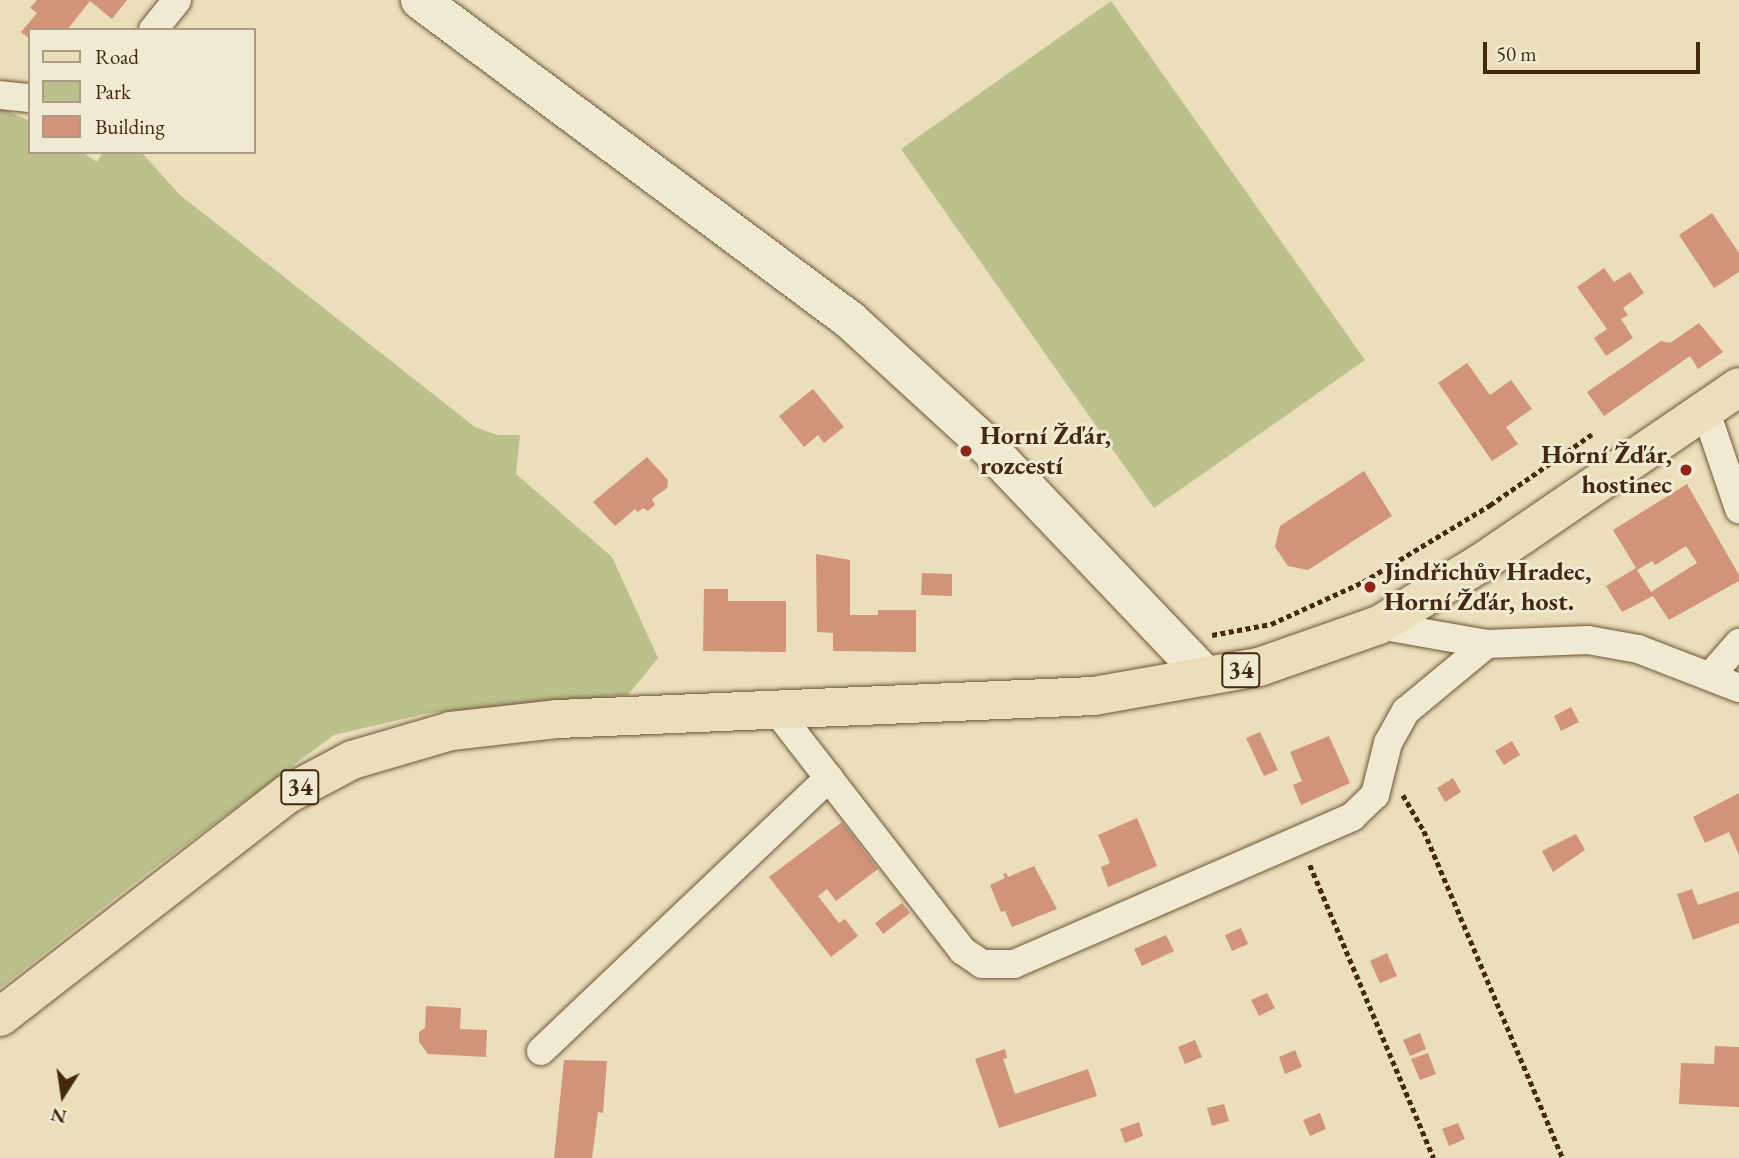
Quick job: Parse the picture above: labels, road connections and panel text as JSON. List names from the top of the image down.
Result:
{
  "streets": {
    "main road": ["34"]
  },
  "places": ["Horní Žďár, rozcestí", "Horní Žďár, hostinec", "Jindřichův Hradec, Horní Žďár, host."],
  "legend": ["Road", "Park", "Building"],
  "scale_bar": "50 m",
  "north": "bottom"
}
